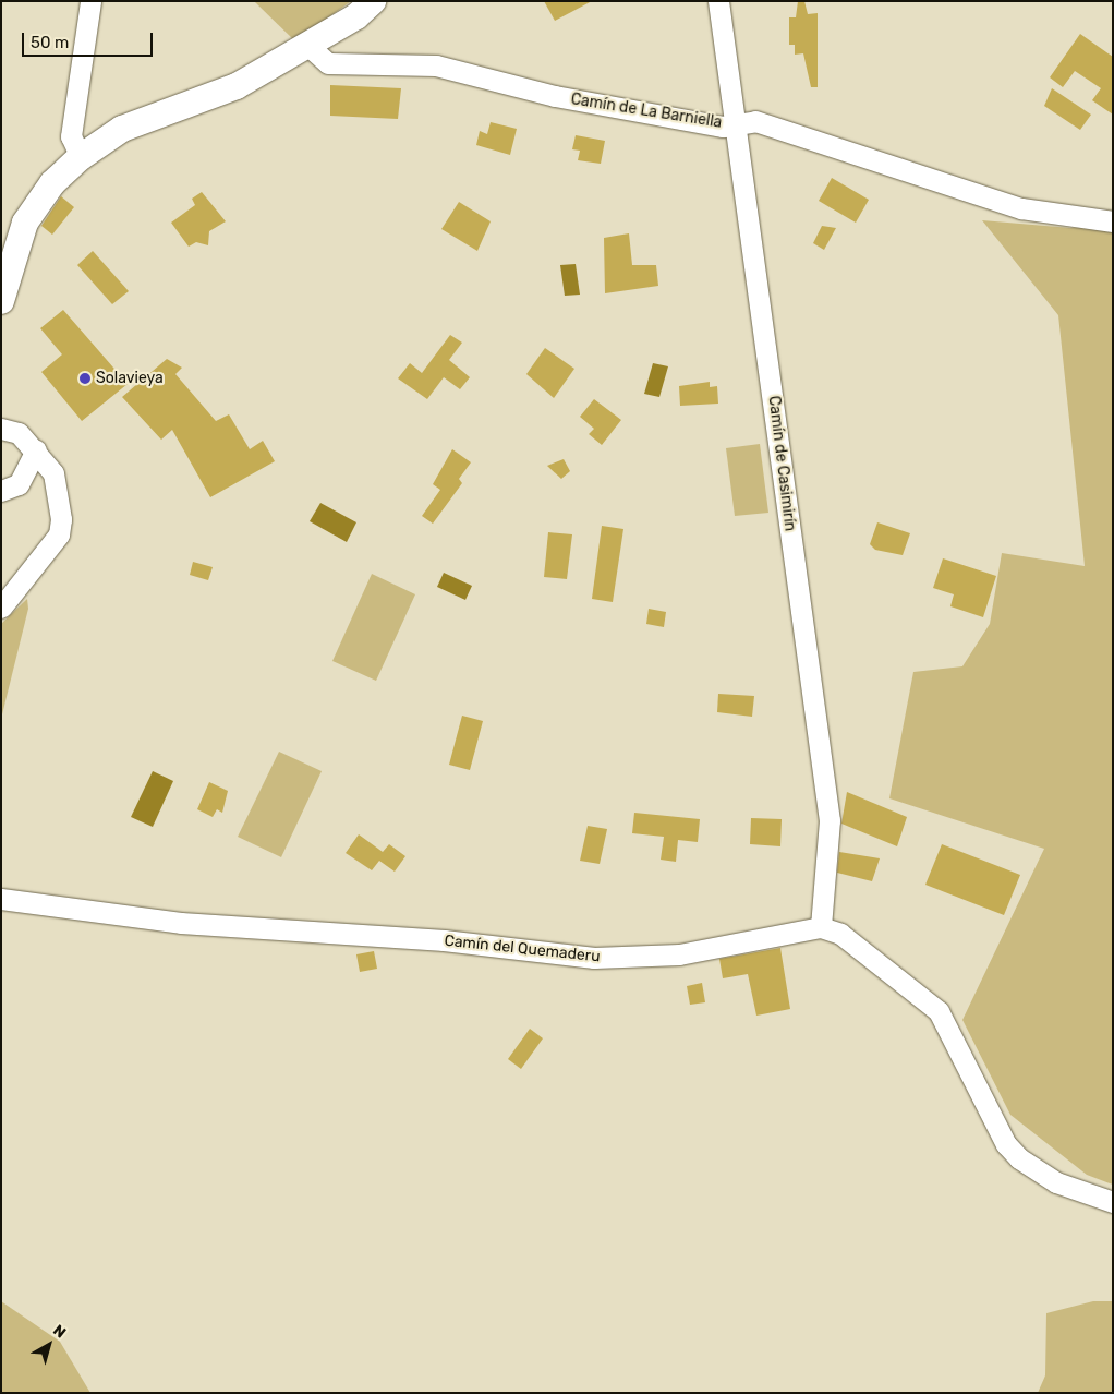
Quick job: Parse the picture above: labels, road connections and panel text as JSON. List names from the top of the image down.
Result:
{
  "streets": {
    "street": ["Camín de La Barniella", "Camín de Casimirín", "Camín del Quemaderu"]
  },
  "crossings": [
    ["Camín de La Barniella", "Camín de Casimirín"],
    ["Camín de Casimirín", "Camín del Quemaderu"]
  ],
  "places": ["Solavieya"],
  "scale_bar": "50 m",
  "north": "top right"
}
